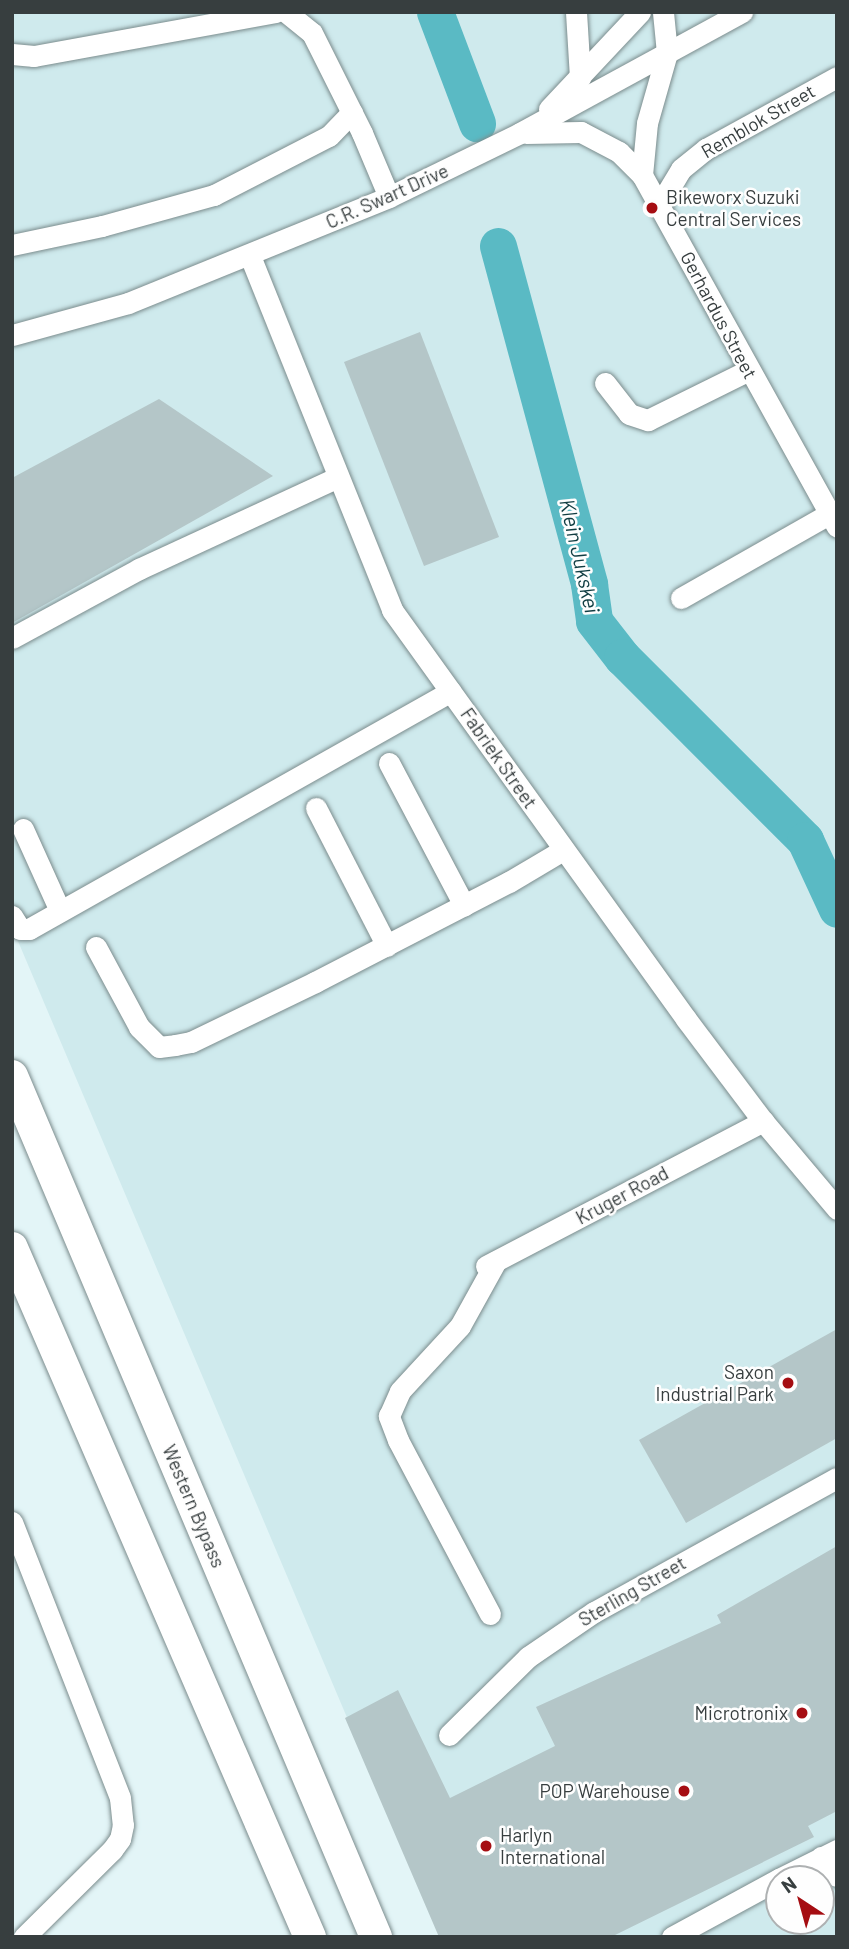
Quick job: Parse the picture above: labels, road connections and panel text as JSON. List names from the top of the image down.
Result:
{
  "streets": {
    "highway": ["Western Bypass"],
    "street": [
      "Remblok Street",
      "C.R. Swart Drive",
      "Gerhardus Street",
      "Fabriek Street",
      "Kruger Road",
      "Sterling Street"
    ]
  },
  "crossings": [
    ["Remblok Street", "Gerhardus Street"],
    ["C.R. Swart Drive", "Gerhardus Street"],
    ["C.R. Swart Drive", "Fabriek Street"],
    ["Fabriek Street", "Kruger Road"]
  ],
  "water": ["Klein Jukskei"],
  "places": [
    "Bikeworx Suzuki Central Services",
    "Saxon Industrial Park",
    "Microtronix",
    "POP Warehouse",
    "Harlyn International"
  ],
  "north": "top left"
}
